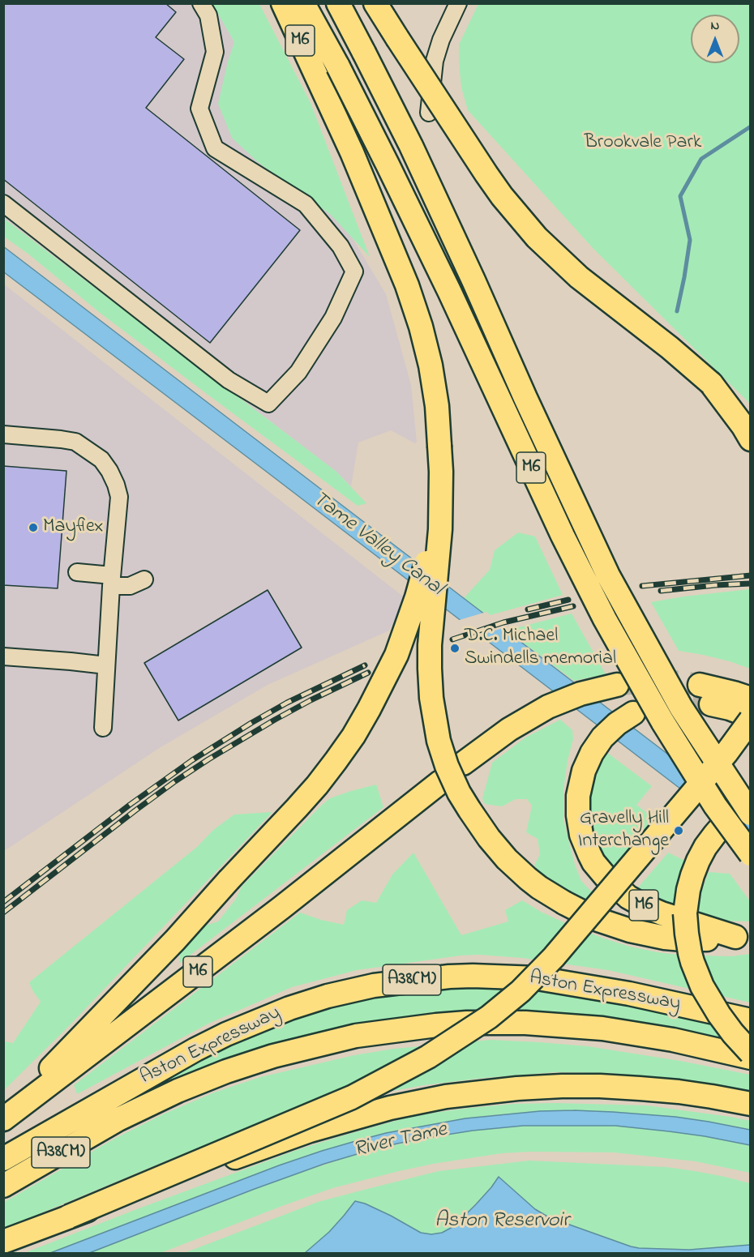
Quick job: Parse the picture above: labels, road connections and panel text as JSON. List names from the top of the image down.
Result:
{
  "streets": {
    "highway": ["M6", "A38(M)", "Aston Expressway"]
  },
  "water": ["Tame Valley Canal", "River Tame", "Aston Reservoir"],
  "parks": ["Brookvale Park"],
  "places": ["Mayflex", "D.C. Michael Swindells memorial", "Gravelly Hill Interchange"],
  "north": "top"
}
